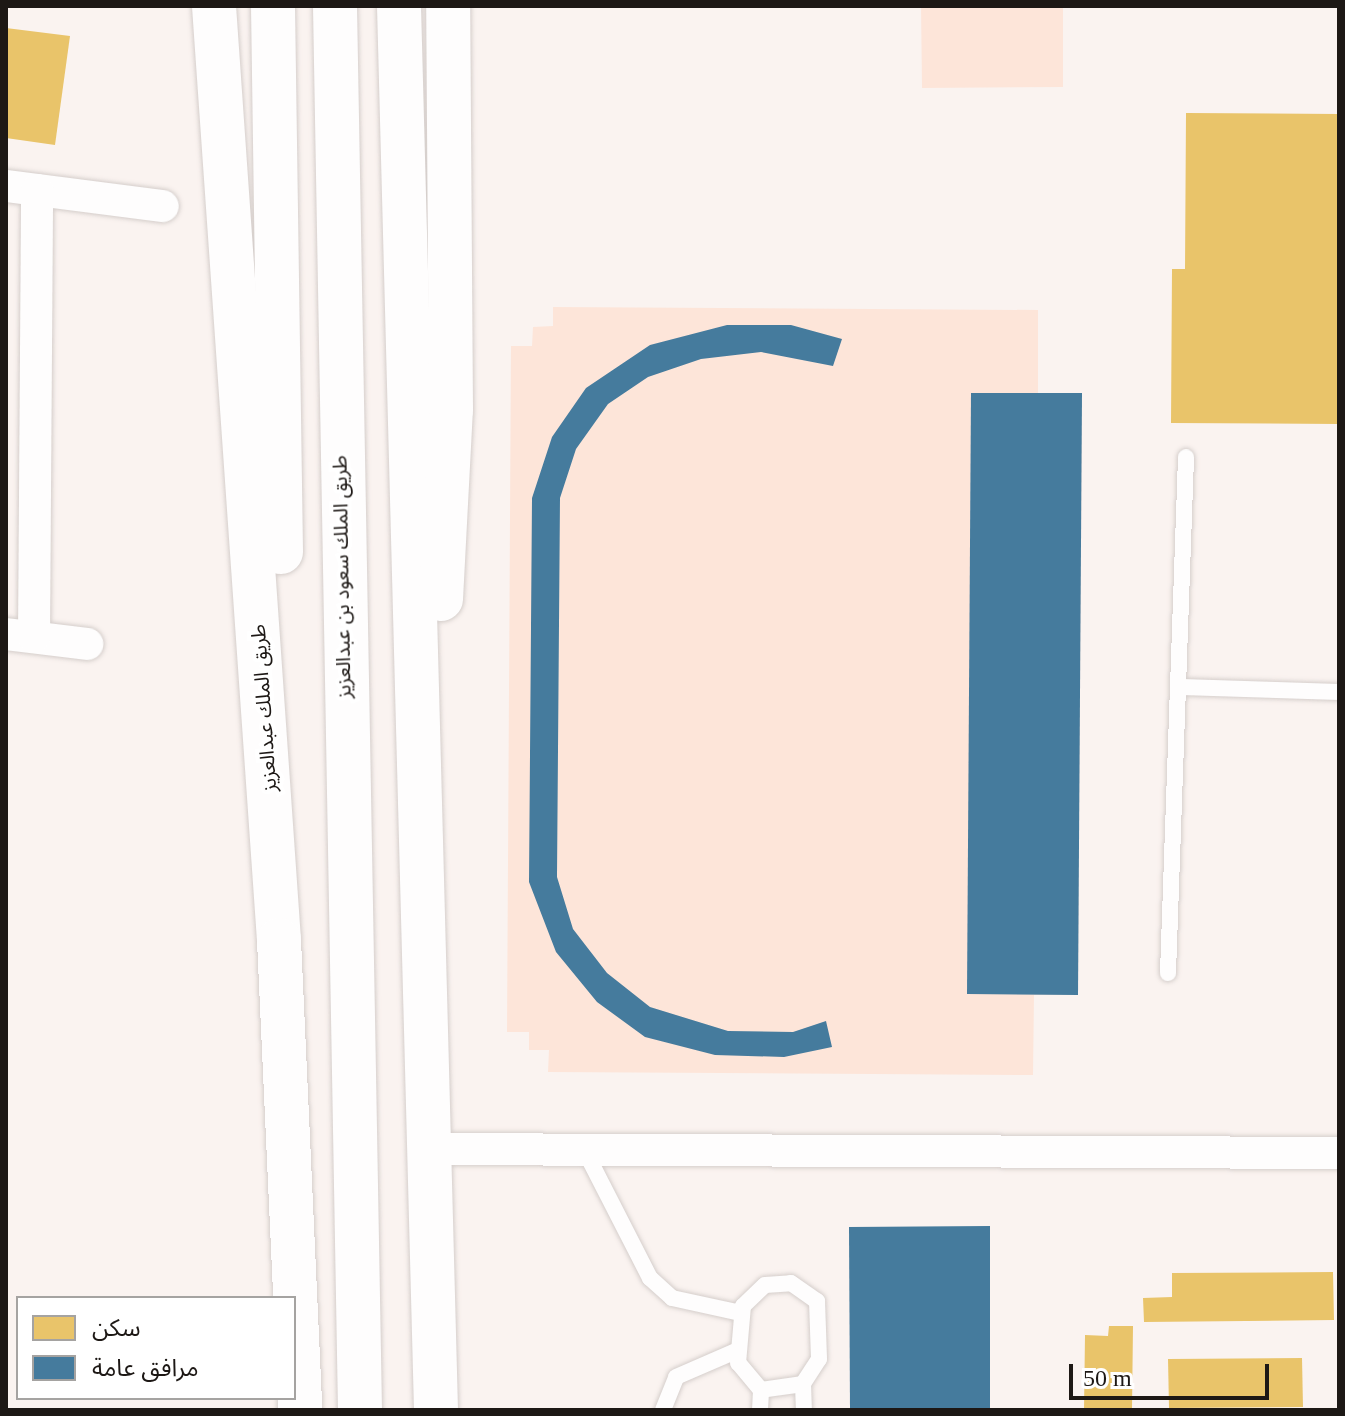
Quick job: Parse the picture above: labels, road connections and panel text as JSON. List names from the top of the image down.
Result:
{
  "streets": {
    "main road": ["طريق الملك سعود بن عبدالعزيز", "طريق الملك عبدالعزيز"]
  },
  "legend": ["سكن", "مرافق عامة"],
  "scale_bar": "50 m"
}
